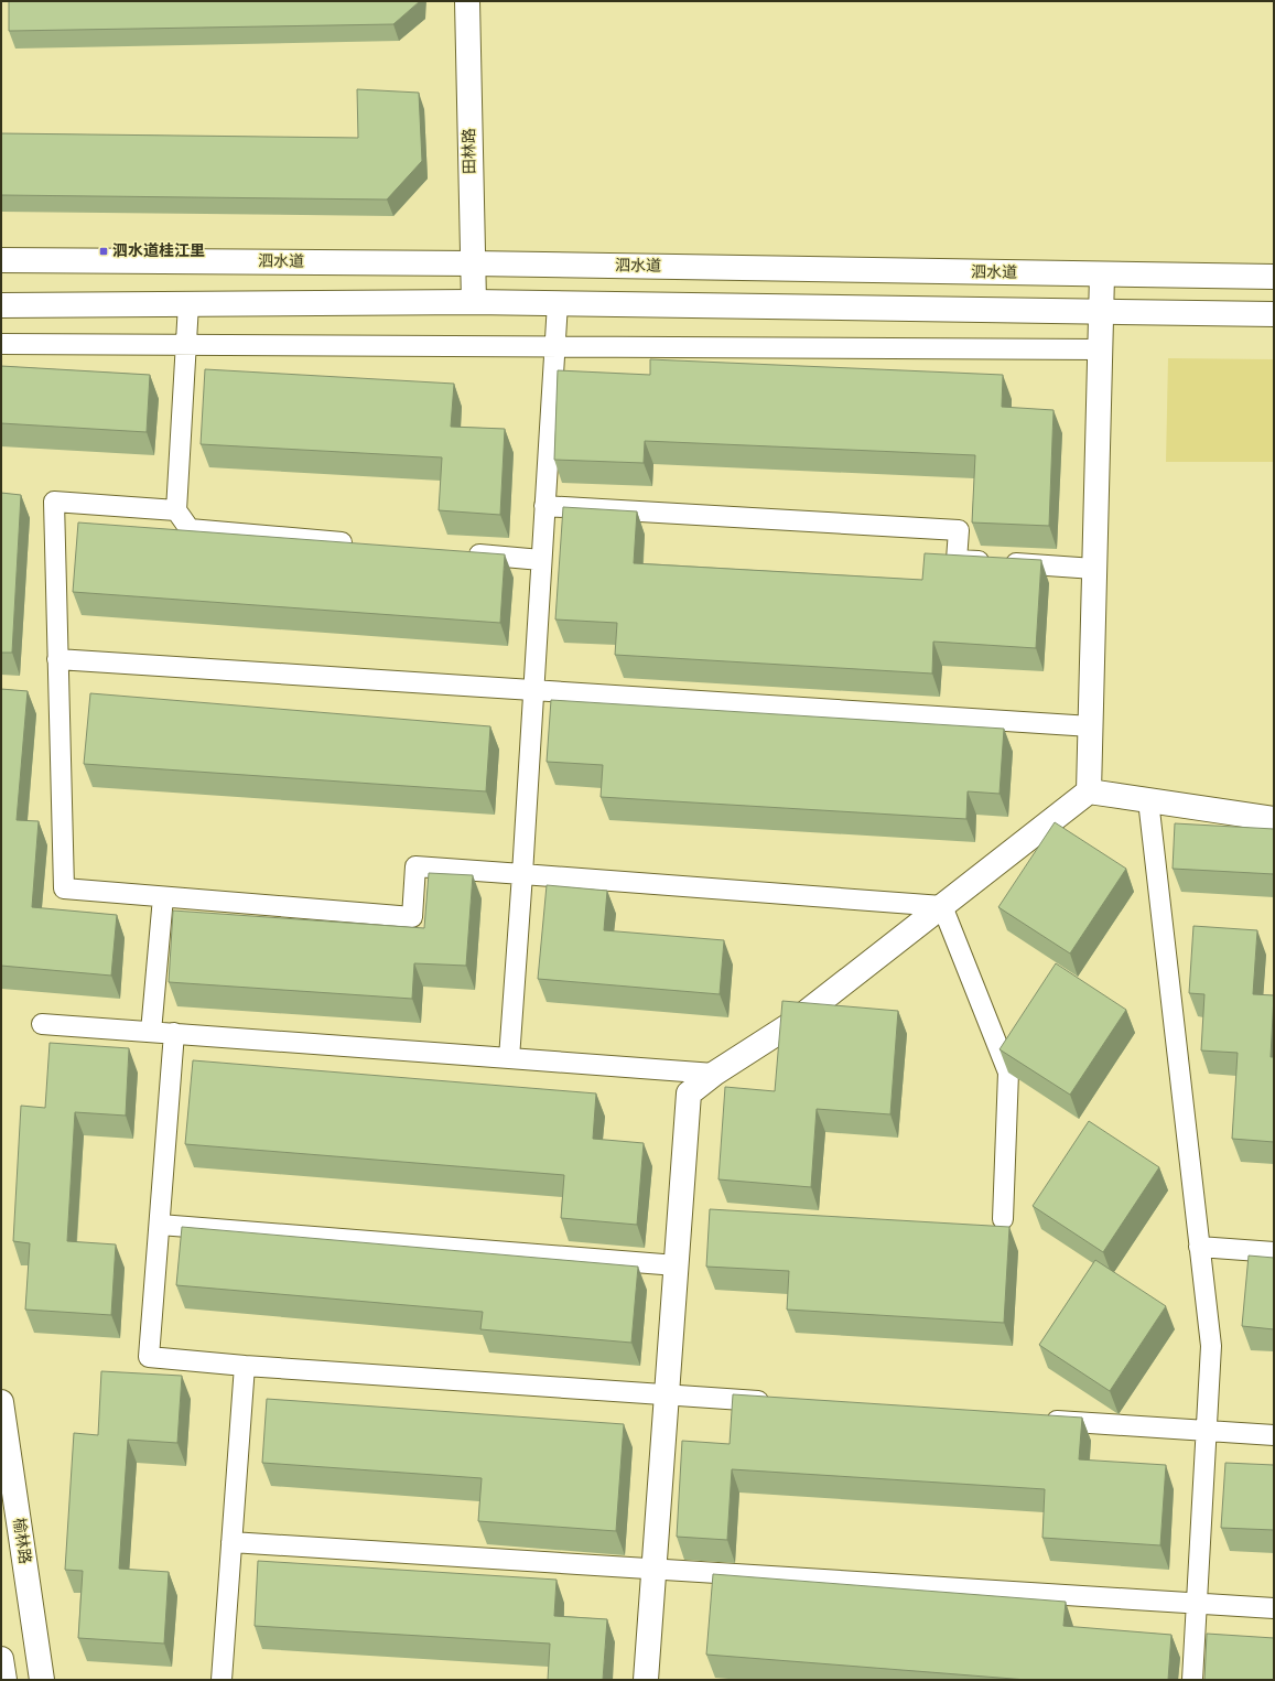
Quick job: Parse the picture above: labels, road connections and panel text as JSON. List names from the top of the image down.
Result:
{
  "streets": {
    "street": ["田林路", "泗水道", "榆林路"]
  },
  "crossings": [
    ["田林路", "泗水道"]
  ],
  "places": {
    "transit": ["泗水道桂江里"]
  }
}
